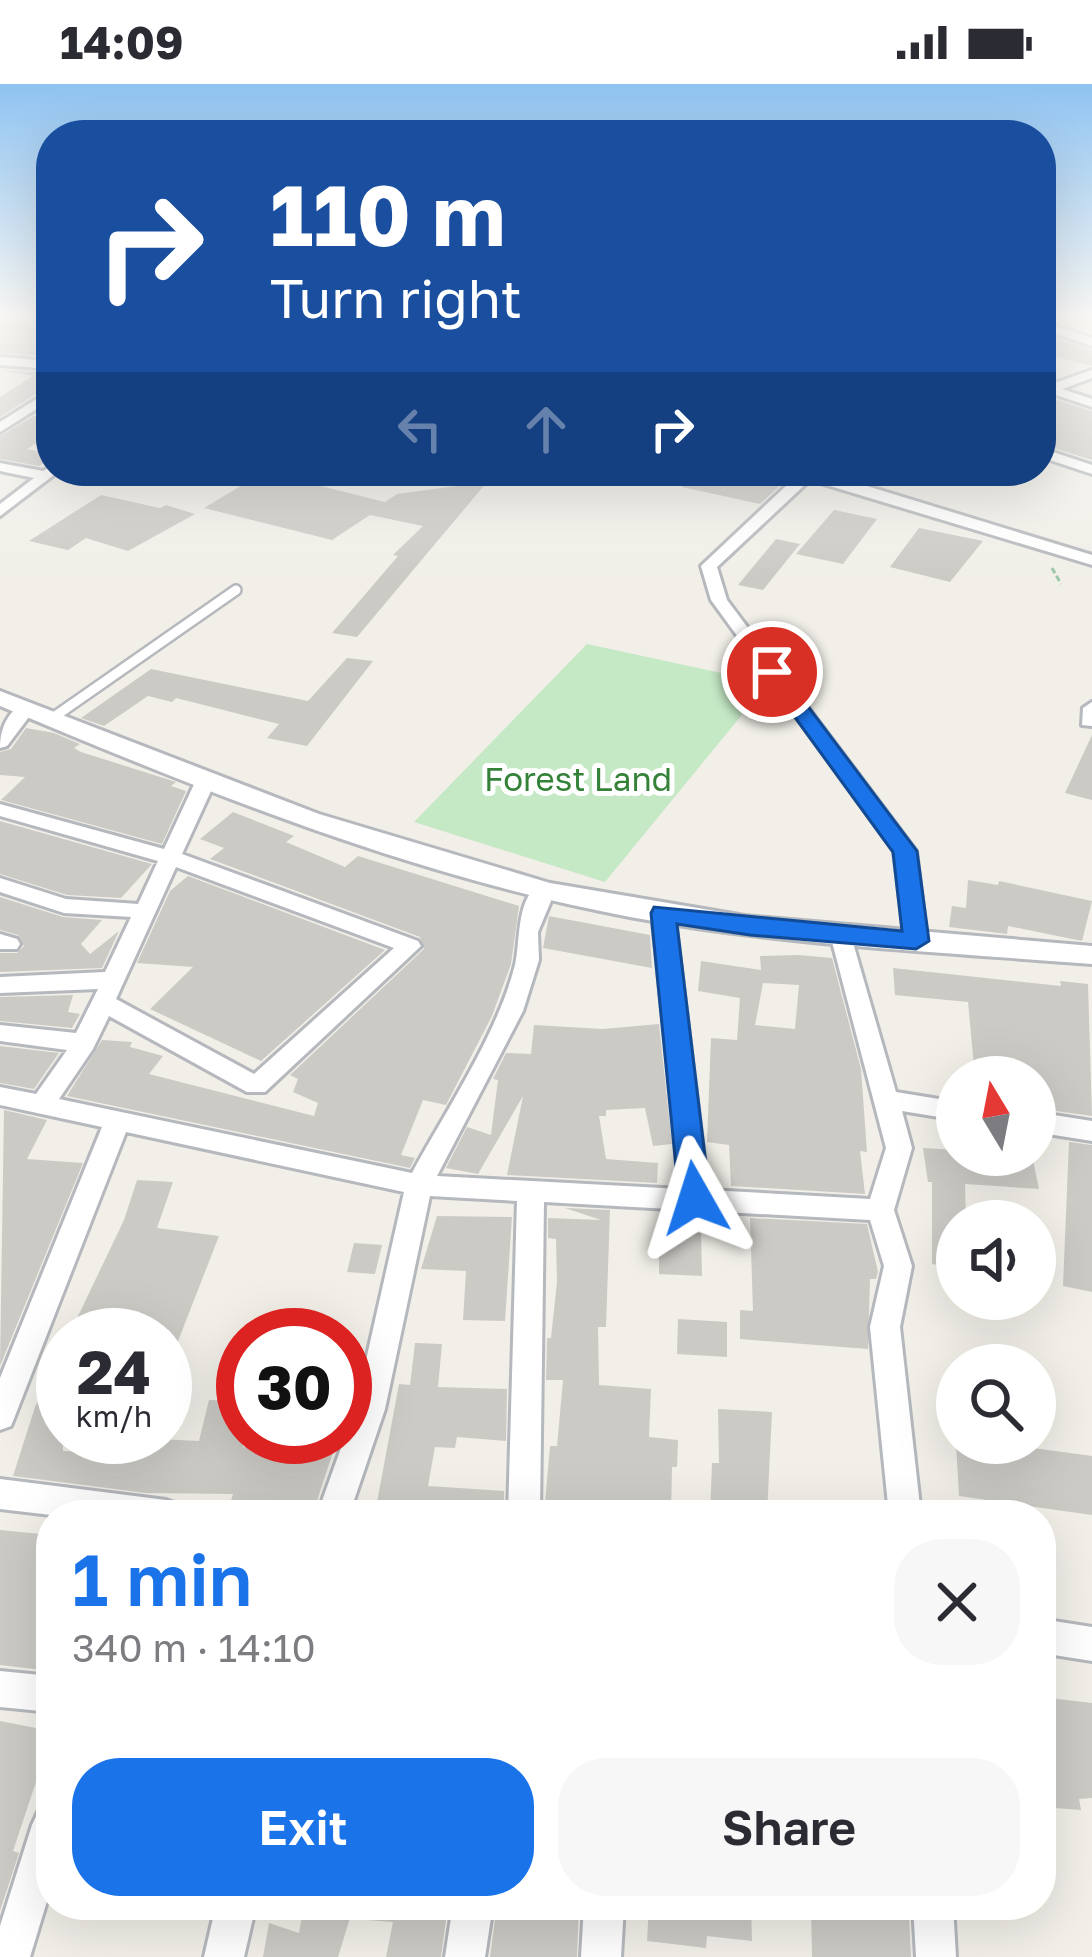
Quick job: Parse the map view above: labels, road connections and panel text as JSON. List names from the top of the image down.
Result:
{
  "parks": ["Forest Land"],
  "north": "top",
  "page": {
    "status": "14:09",
    "turn": ["110 m", "Turn right"],
    "speed": "24 km/h",
    "limit": "30",
    "heading": ["1 min", "340 m · 14:10"],
    "buttons": ["Exit", "Share"]
  }
}
